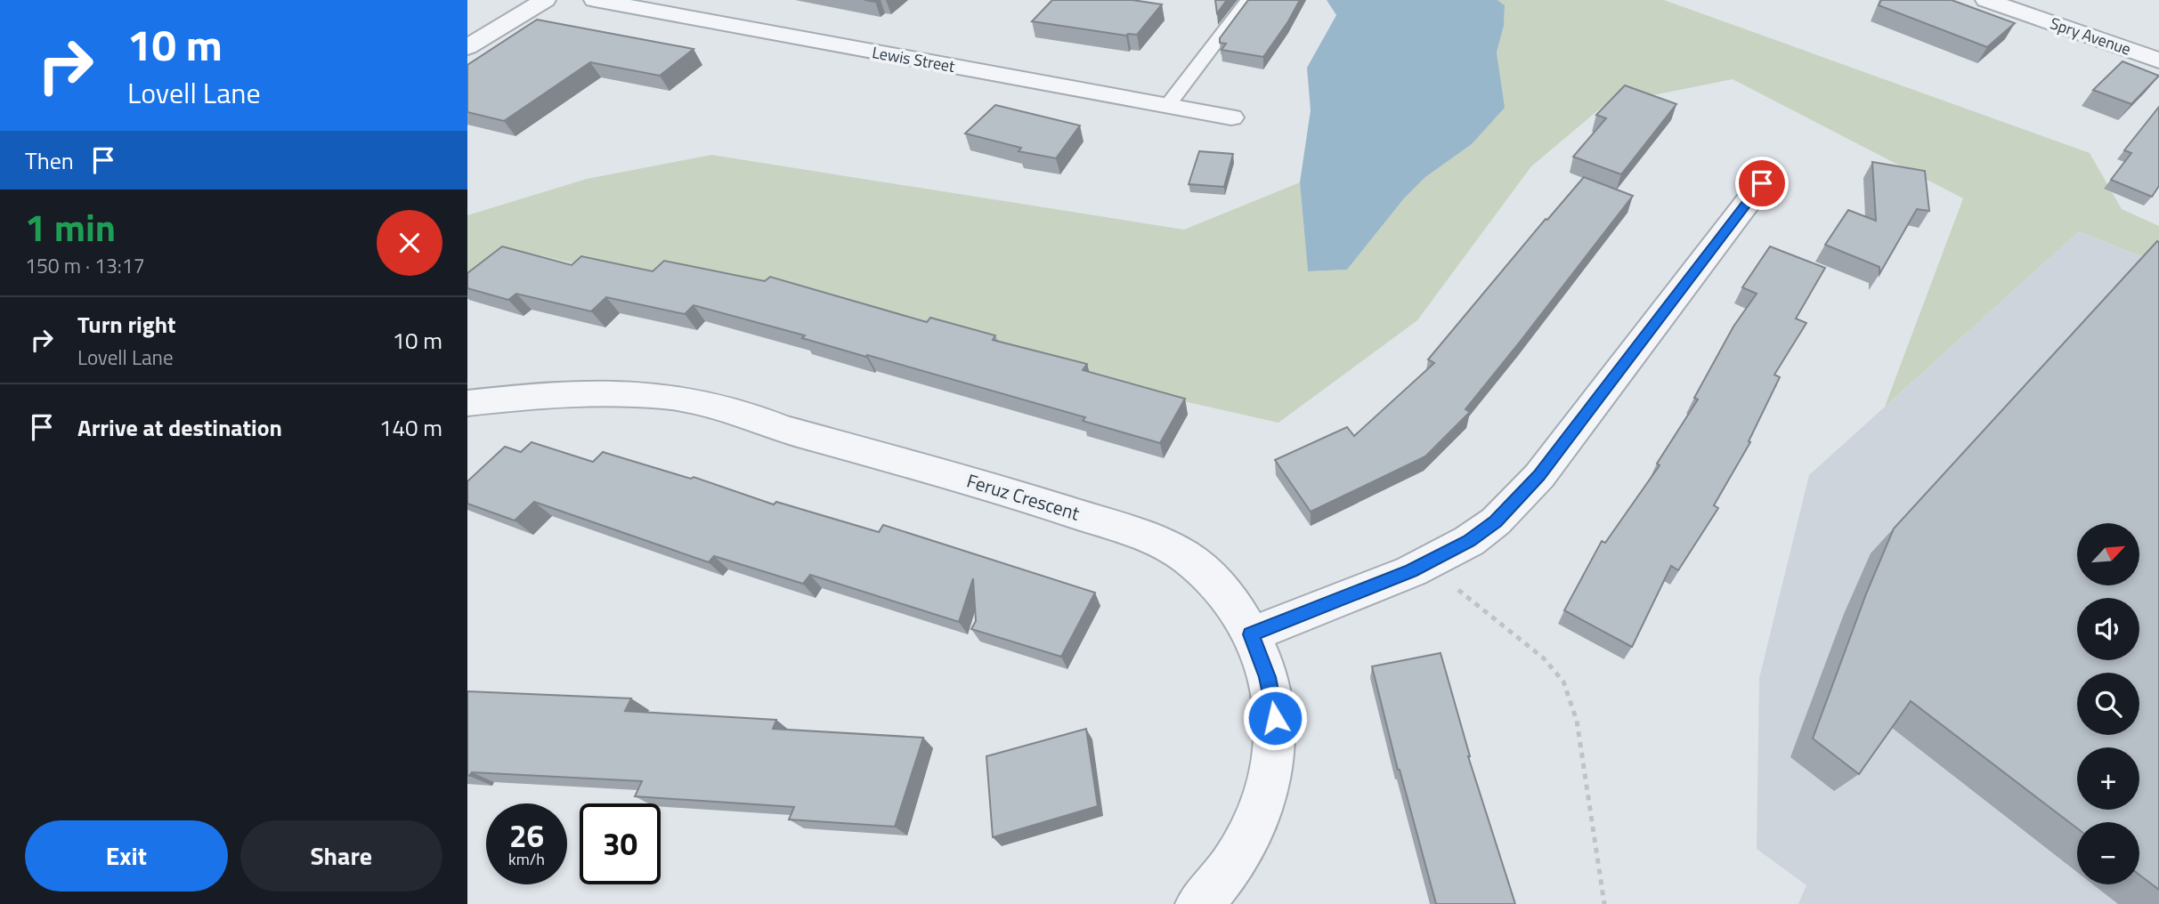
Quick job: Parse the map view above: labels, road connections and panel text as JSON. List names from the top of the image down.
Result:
{
  "streets": {
    "street": ["Spry Avenue", "Lewis Street", "Feruz Crescent"]
  },
  "north": "top right",
  "page": {
    "turn": ["10 m", "Lovell Lane"],
    "then": "Then",
    "heading": ["1 min", "150 m · 13:17"],
    "list": [
      {
        "name": "Turn right",
        "note": "Lovell Lane",
        "value": "10 m"
      },
      {
        "name": "Arrive at destination",
        "value": "140 m"
      }
    ],
    "map_buttons": ["+", "−"],
    "speed": "26 km/h",
    "limit": "30",
    "buttons": ["Exit", "Share"]
  }
}
